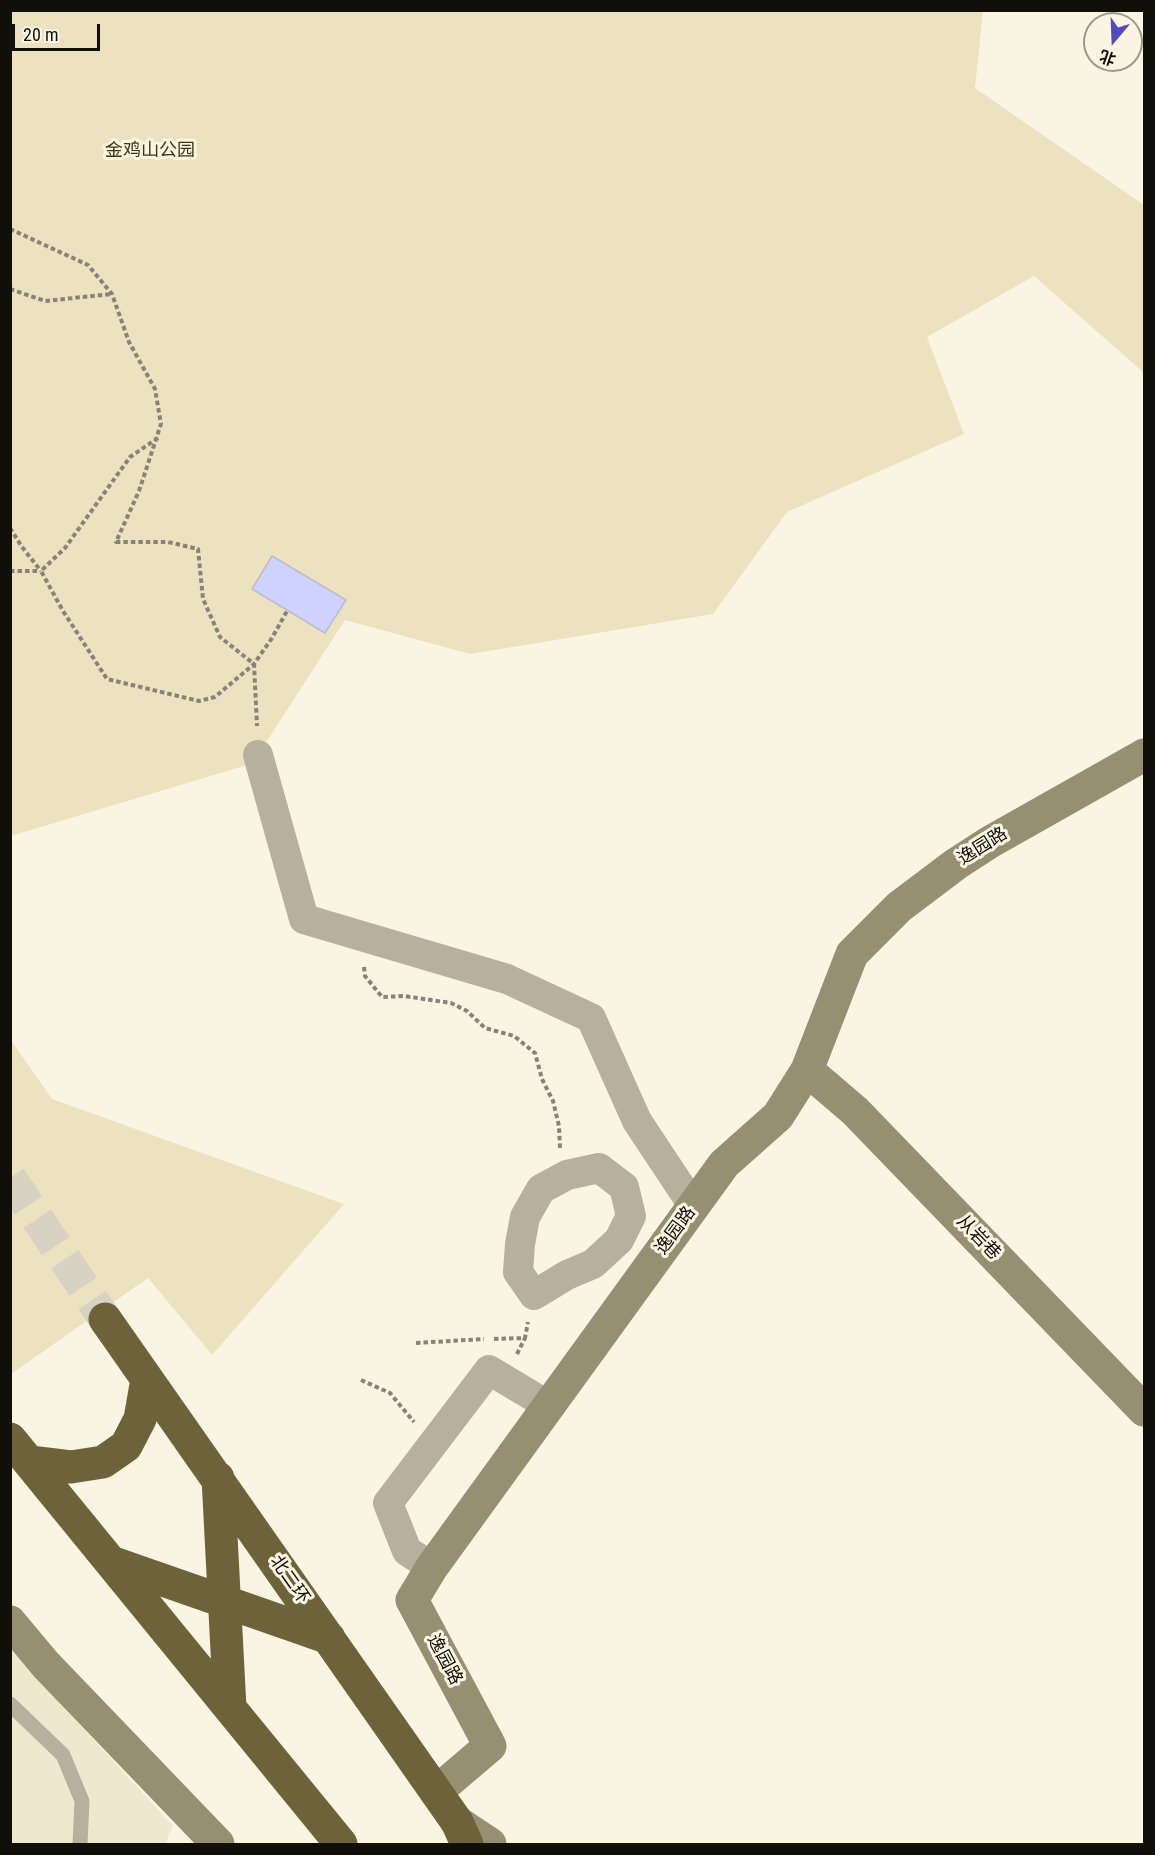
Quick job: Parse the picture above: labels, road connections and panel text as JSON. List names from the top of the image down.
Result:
{
  "streets": {
    "highway": ["北二环"],
    "street": ["逸园路", "从岩巷"]
  },
  "crossings": [
    ["逸园路", "从岩巷"],
    ["逸园路", "北二环"]
  ],
  "parks": ["金鸡山公园"],
  "scale_bar": "20 m",
  "north": "bottom"
}
